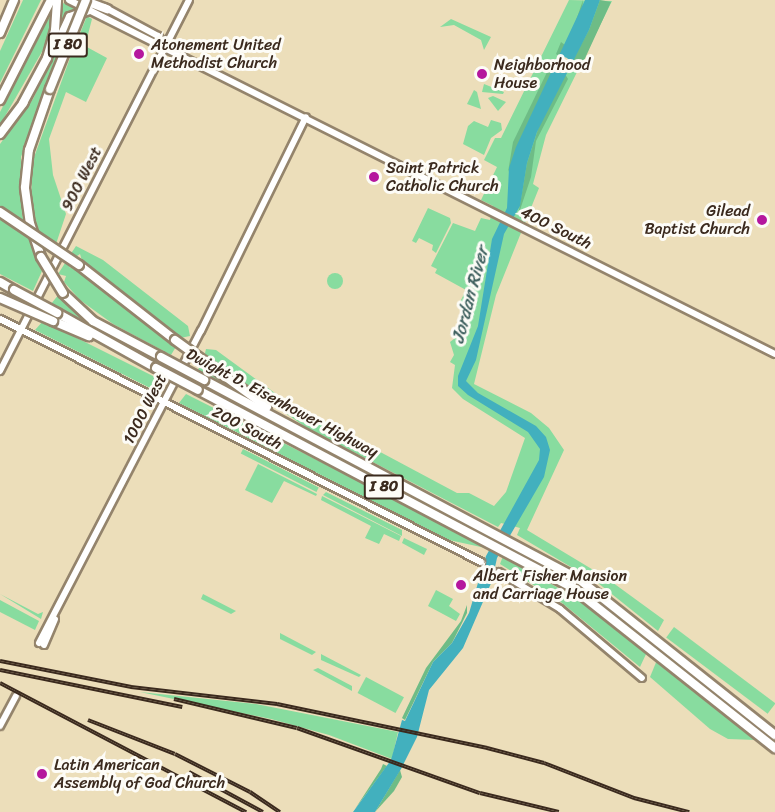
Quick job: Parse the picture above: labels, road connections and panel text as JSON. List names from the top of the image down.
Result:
{
  "streets": {
    "highway": ["I 80", "Dwight D. Eisenhower Highway"],
    "street": [
      "900 West",
      "400 South",
      "1000 West",
      "200 South"
    ]
  },
  "crossings": [
    ["900 West", "400 South"],
    ["900 West", "200 South"],
    ["400 South", "1000 West"],
    ["1000 West", "200 South"]
  ],
  "water": ["Jordan River"],
  "places": [
    "Atonement United Methodist Church",
    "Neighborhood House",
    "Saint Patrick Catholic Church",
    "Gilead Baptist Church",
    "Albert Fisher Mansion and Carriage House",
    "Latin American Assembly of God Church"
  ]
}
